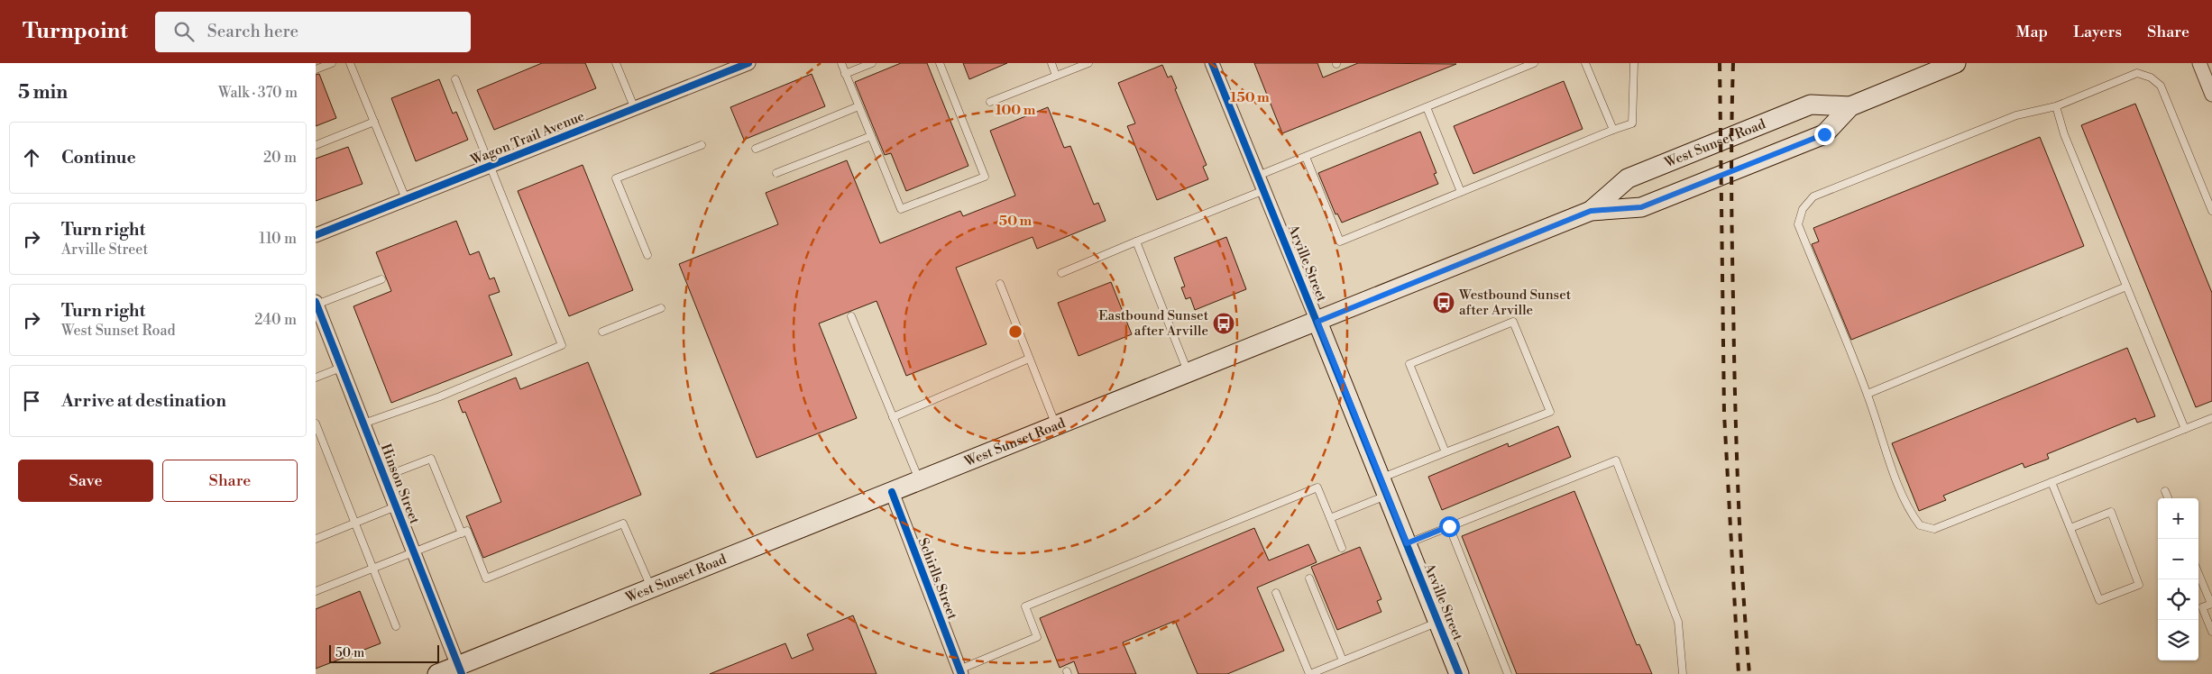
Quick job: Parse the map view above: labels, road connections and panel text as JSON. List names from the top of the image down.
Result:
{
  "streets": {
    "main road": ["West Sunset Road", "Arville Street"],
    "street": ["Wagon Trail Avenue", "Hinson Street", "Schirlls Street"]
  },
  "crossings": [
    ["West Sunset Road", "Arville Street"],
    ["West Sunset Road", "Hinson Street"],
    ["West Sunset Road", "Schirlls Street"]
  ],
  "places": {
    "bus stop": ["Westbound Sunset after Arville", "Eastbound Sunset after Arville"]
  },
  "scale_bar": "50 m",
  "page": {
    "header": "Turnpoint",
    "search": "Search here",
    "nav": ["Map", "Layers", "Share"],
    "heading": ["5 min", "Walk · 370 m"],
    "list": [
      ["Continue", "20 m"],
      ["Turn right", "Arville Street", "110 m"],
      ["Turn right", "West Sunset Road", "240 m"],
      "Arrive at destination"
    ],
    "buttons": ["Save", "Share"],
    "map_buttons": ["+", "−"],
    "scale": "50 m"
  },
  "rings": ["150 m", "100 m", "50 m"]
}
